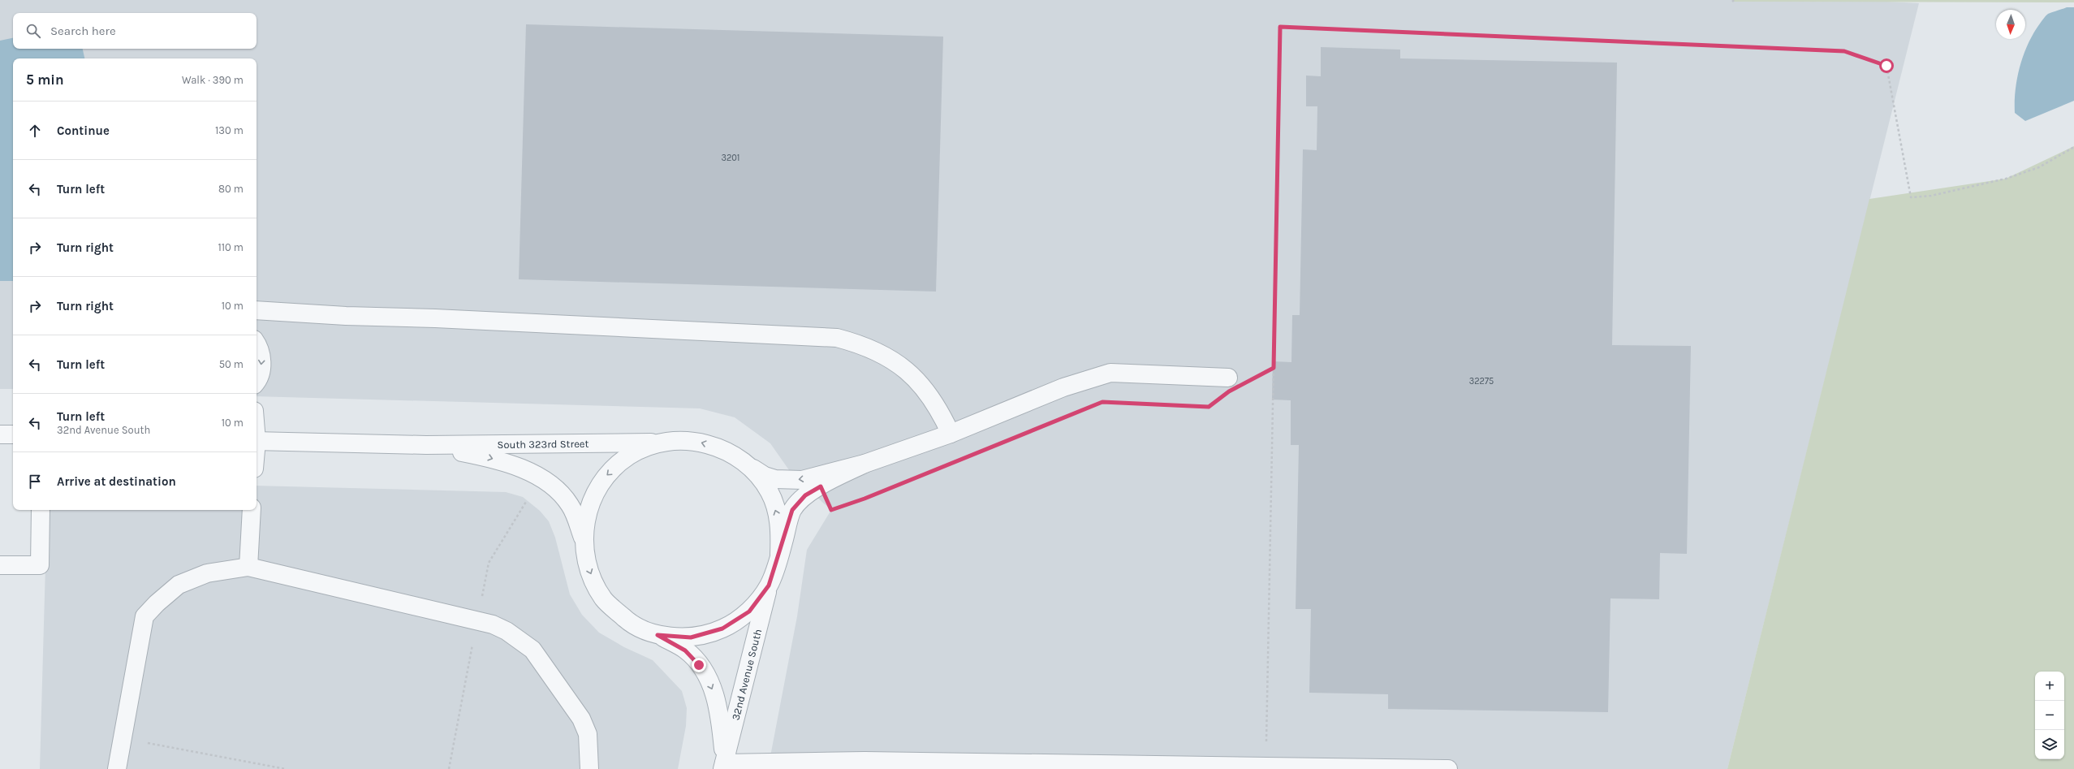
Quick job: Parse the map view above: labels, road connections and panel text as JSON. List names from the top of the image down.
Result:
{
  "streets": {
    "street": ["South 323rd Street", "32nd Avenue South"]
  },
  "crossings": [
    ["South 323rd Street", "32nd Avenue South"]
  ],
  "one_way": ["32nd Avenue South"],
  "house_numbers": ["3201", "32275"],
  "north": "bottom",
  "page": {
    "search": "Search here",
    "heading": ["5 min", "Walk · 390 m"],
    "list": [
      ["Continue", "130 m"],
      ["Turn left", "80 m"],
      ["Turn right", "110 m"],
      ["Turn right", "10 m"],
      ["Turn left", "50 m"],
      ["Turn left", "32nd Avenue South", "10 m"],
      "Arrive at destination"
    ],
    "map_buttons": ["+", "−"]
  }
}
